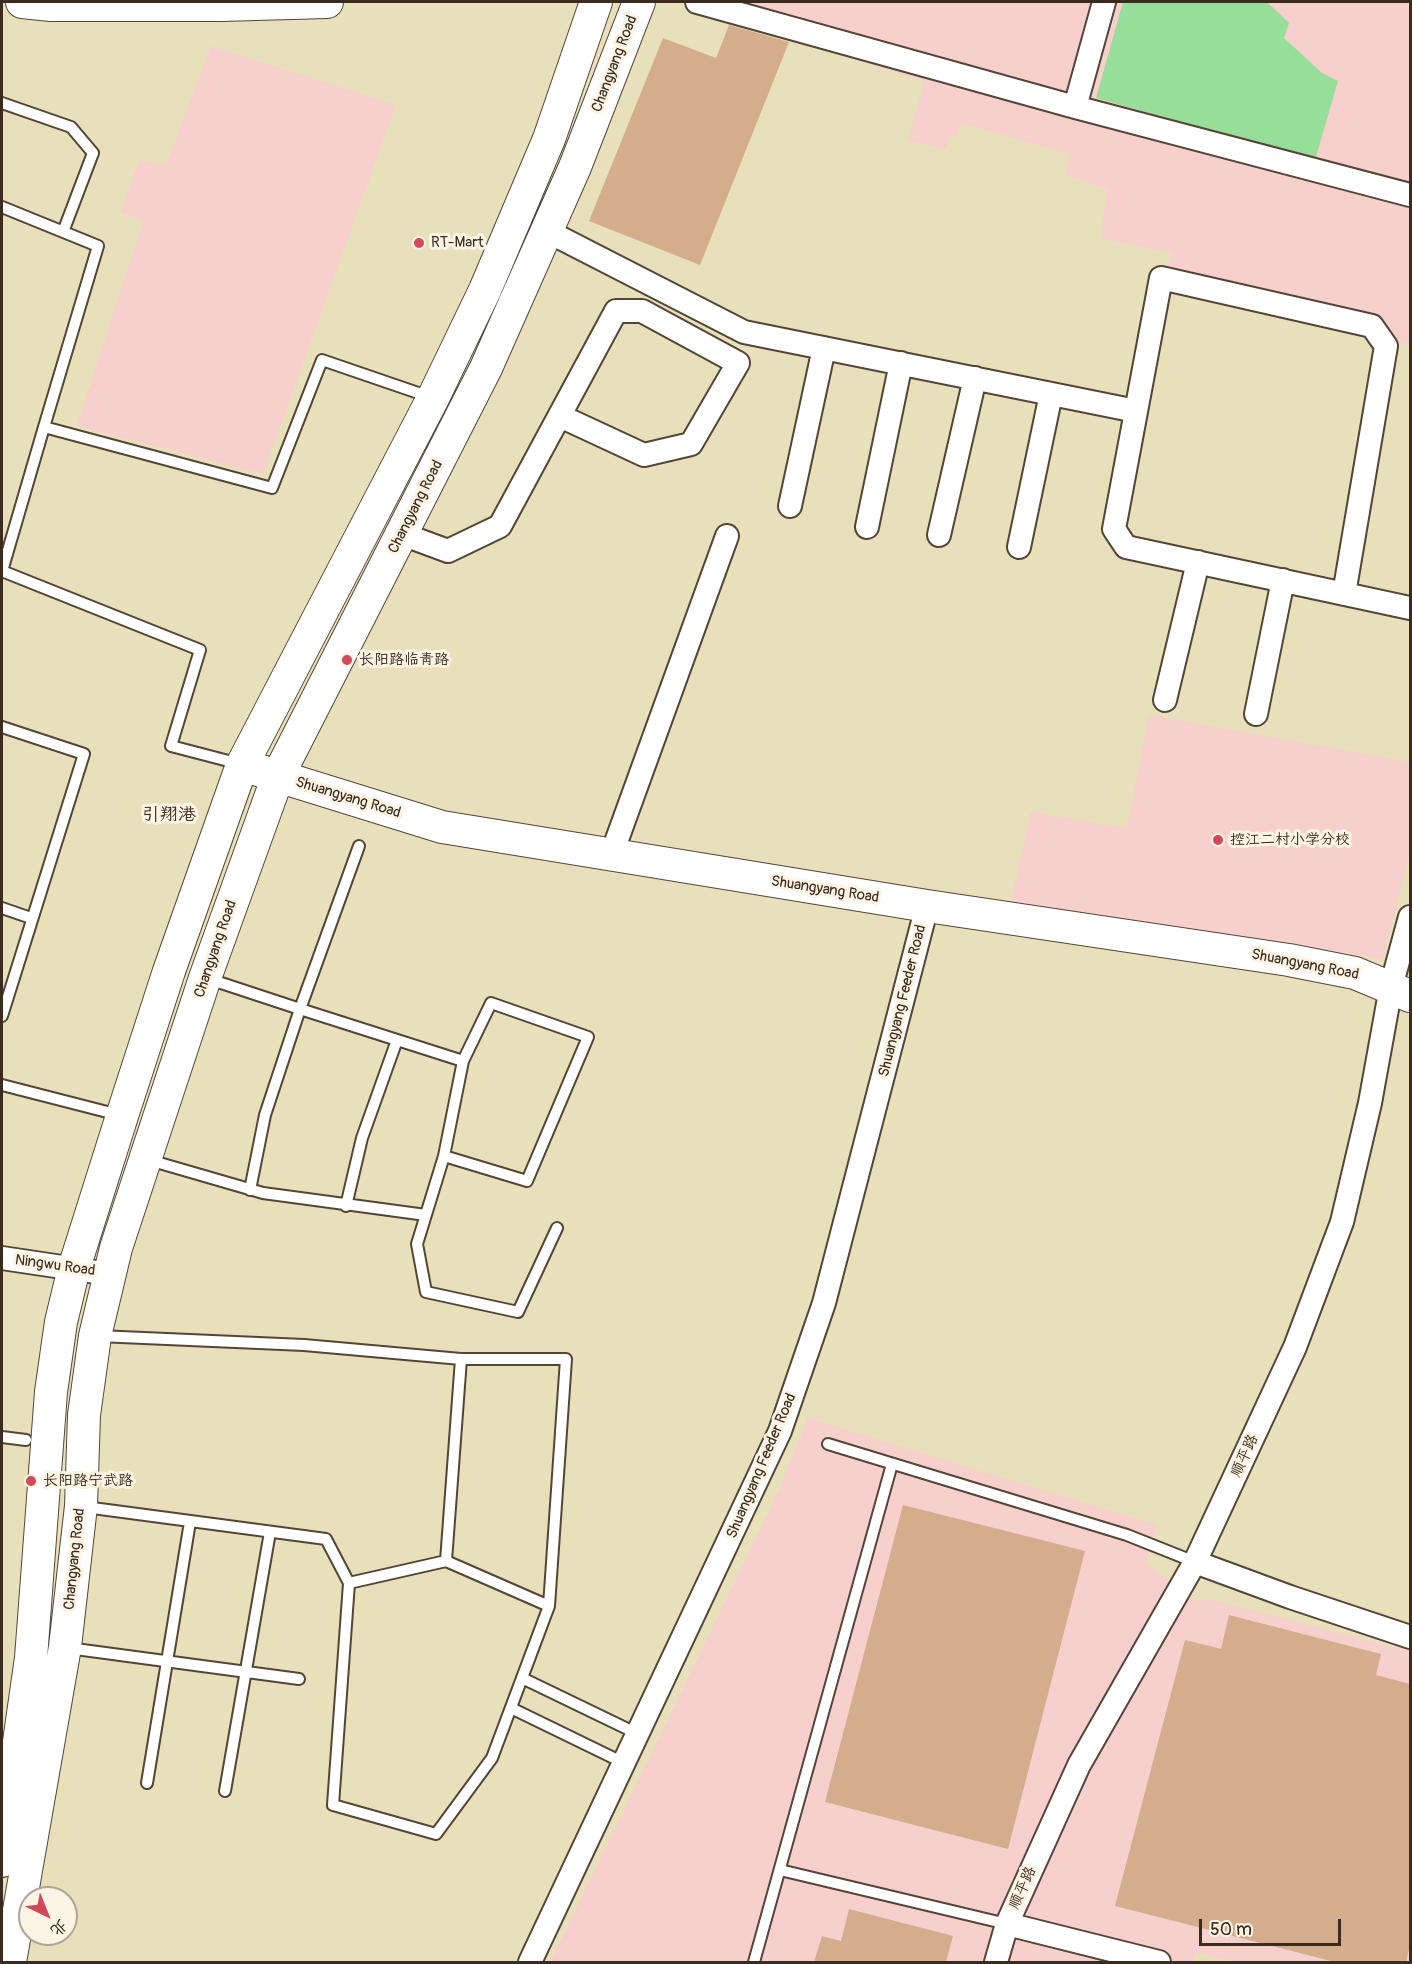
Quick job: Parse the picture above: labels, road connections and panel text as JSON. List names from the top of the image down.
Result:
{
  "streets": {
    "main road": ["Changyang Road", "Shuangyang Road"],
    "street": ["Shuangyang Feeder Road", "Ningwu Road", "顺平路"]
  },
  "crossings": [
    ["Changyang Road", "Shuangyang Road"],
    ["Changyang Road", "Ningwu Road"],
    ["Shuangyang Road", "Shuangyang Feeder Road"],
    ["Shuangyang Road", "顺平路"]
  ],
  "districts": ["引翔港"],
  "places": [
    "RT-Mart",
    "长阳路临青路",
    "控江二村小学分校",
    "长阳路宁武路"
  ],
  "scale_bar": "50 m",
  "north": "bottom right"
}
